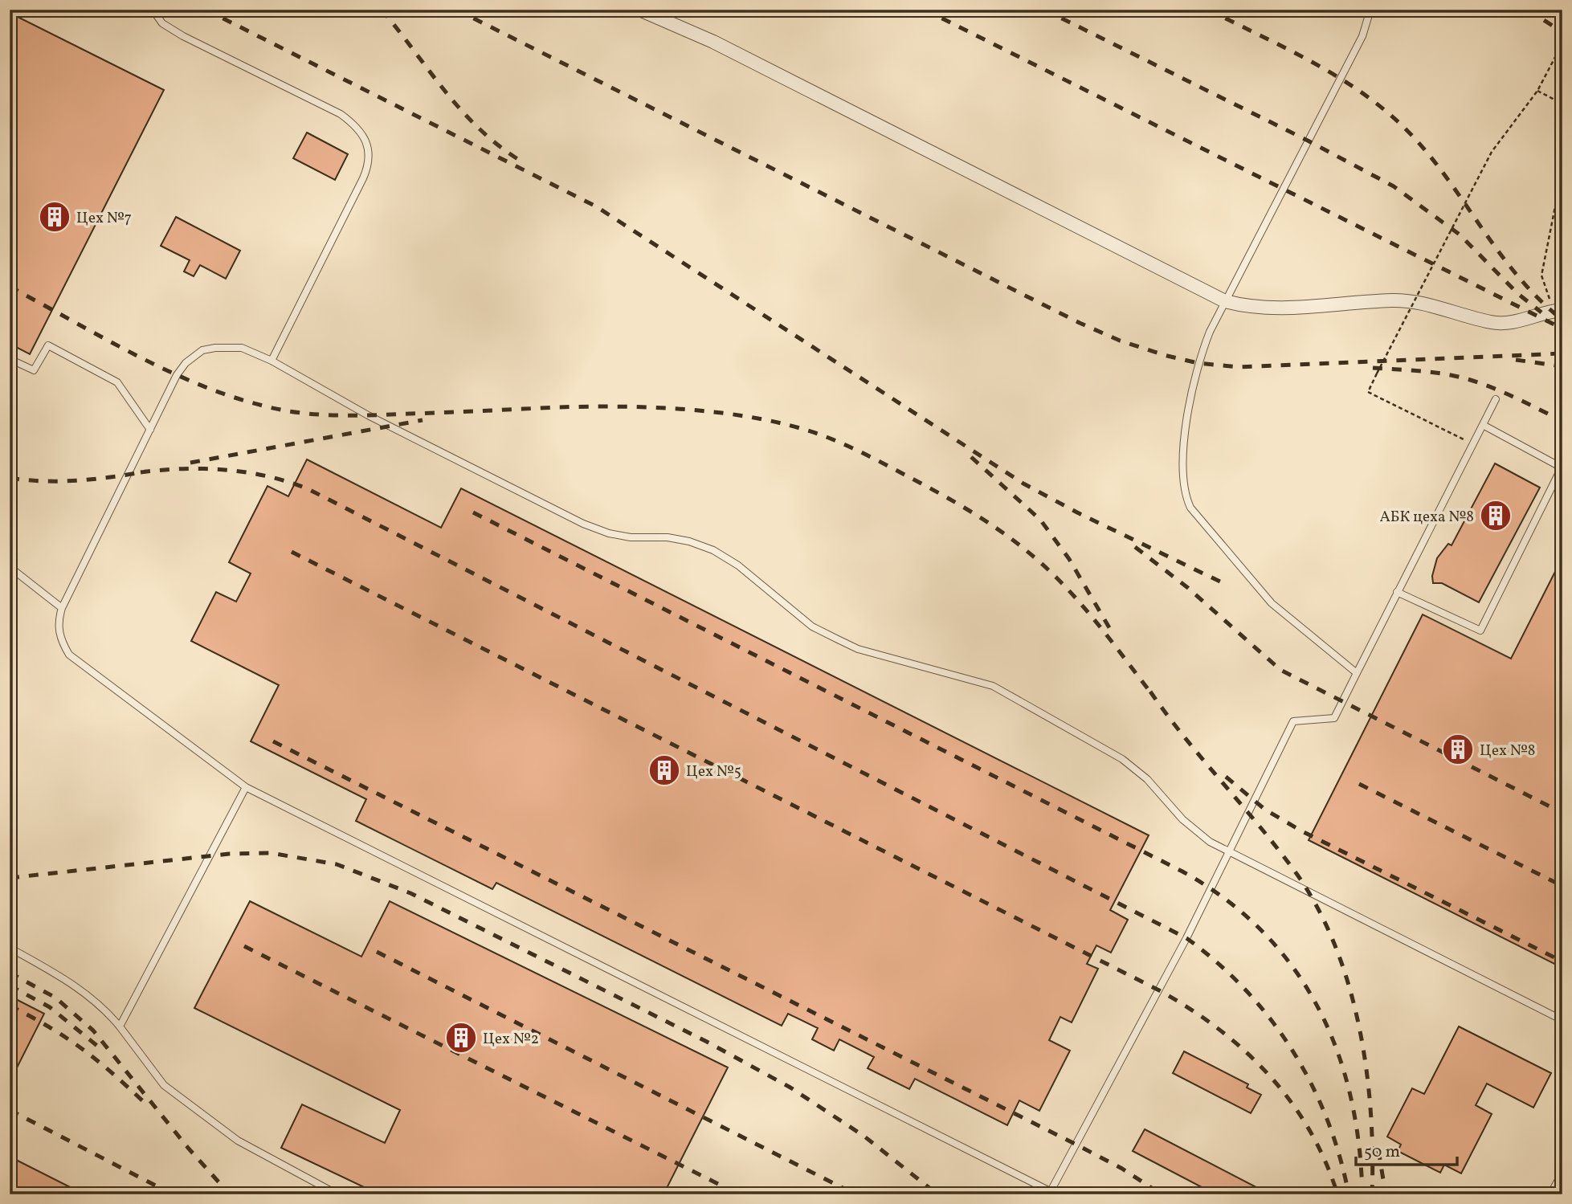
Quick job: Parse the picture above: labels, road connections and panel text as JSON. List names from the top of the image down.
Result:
{
  "places": {
    "building": [
      "Цех №7",
      "АБК цеха №8",
      "Цех №8",
      "Цех №5",
      "Цех №2"
    ]
  },
  "scale_bar": "50 m"
}
